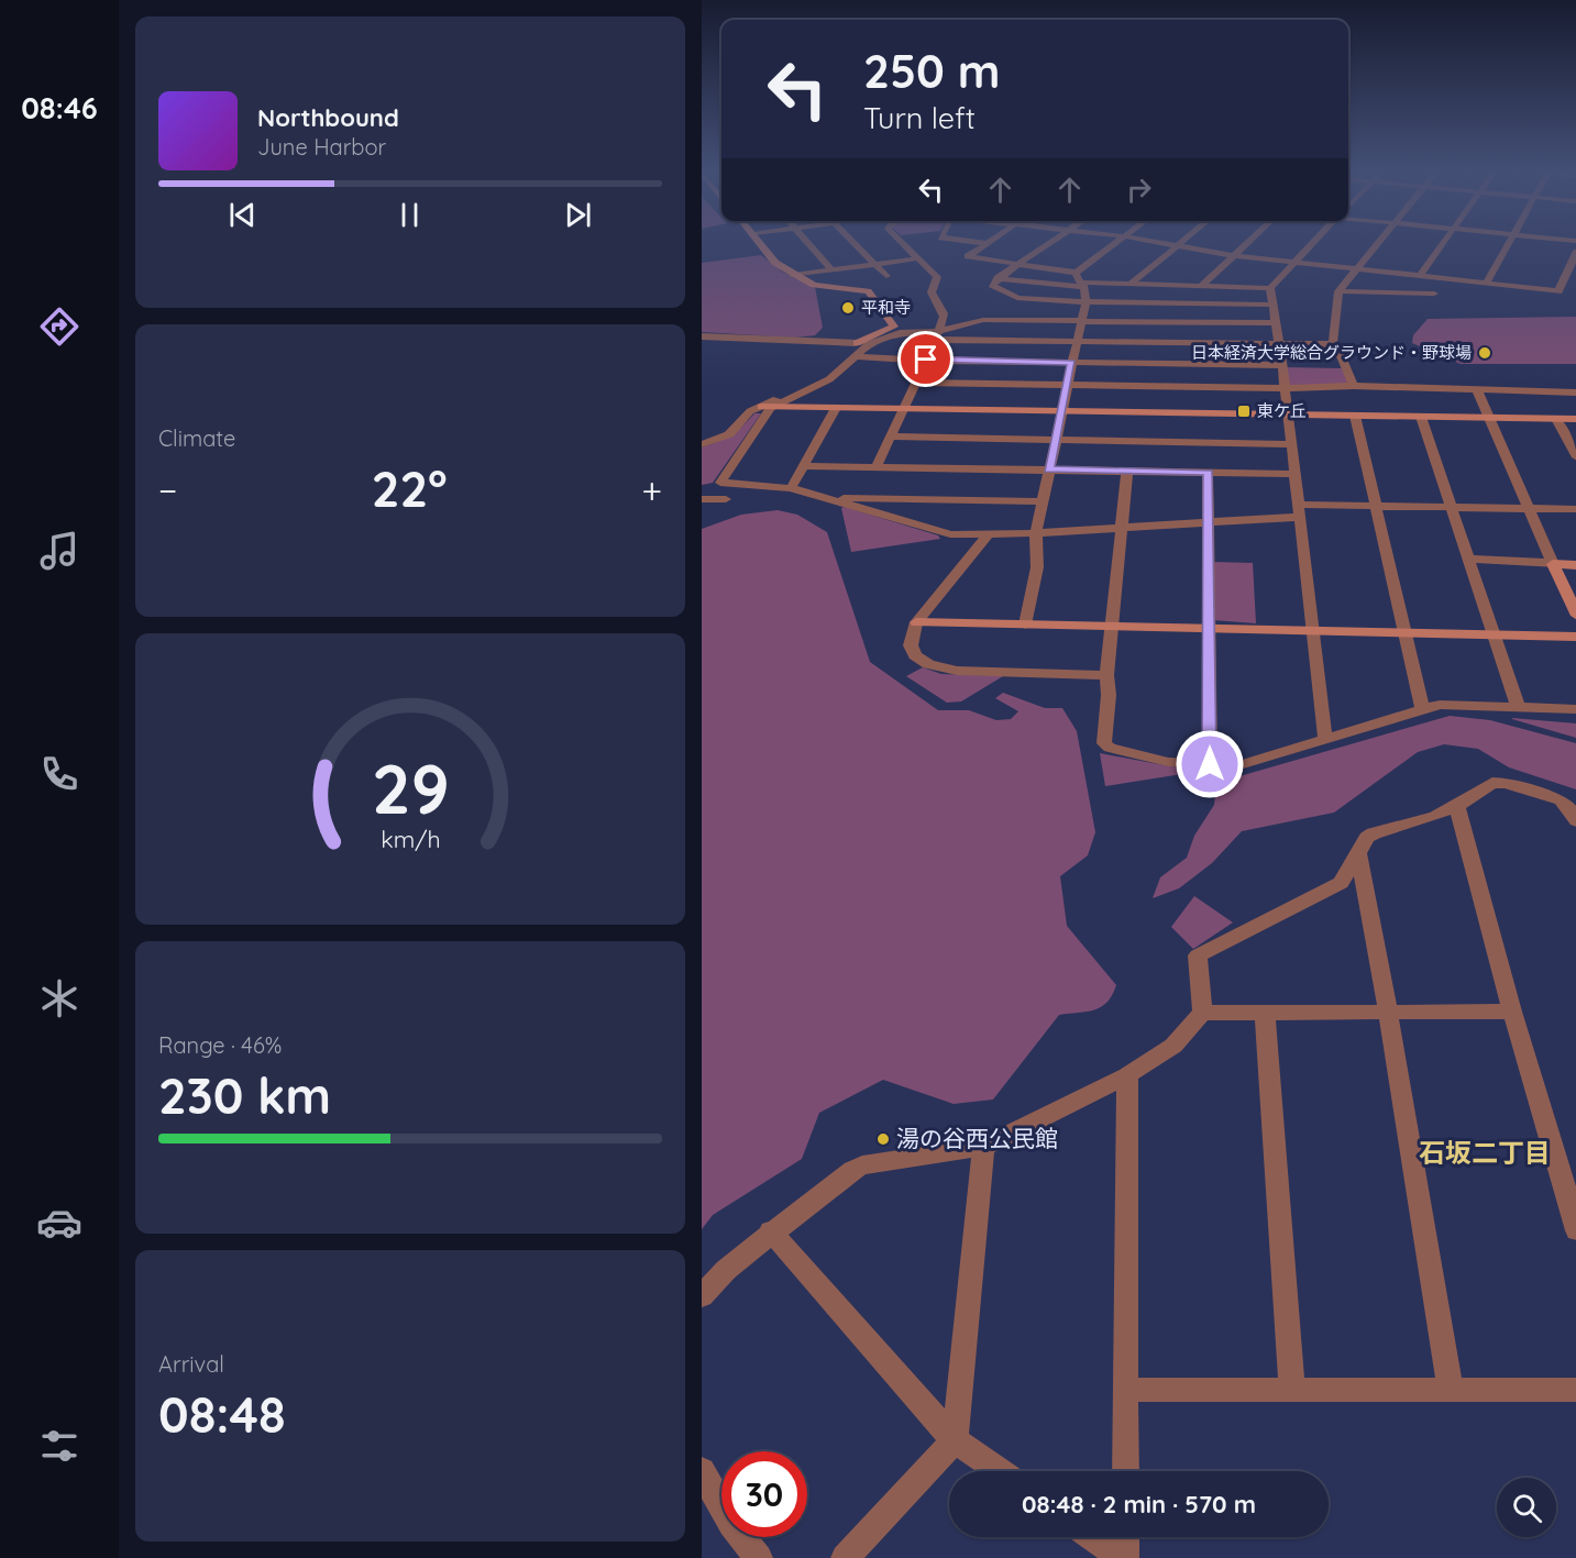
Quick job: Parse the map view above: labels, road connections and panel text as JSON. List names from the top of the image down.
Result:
{
  "districts": ["石坂二丁目"],
  "places": {
    "other": ["平和寺", "日本経済大学総合グラウンド・野球場", "湯の谷西公民館"],
    "transit": ["東ケ丘"]
  },
  "page": {
    "tabs": "08:46",
    "turn": ["250 m", "Turn left"],
    "song": ["Northbound", "June Harbor"],
    "tile": [
      "Climate",
      ["Range · 46%", "230 km"],
      ["Arrival", "08:48"]
    ],
    "heat": ["−", "22°", "+"],
    "limit": "30",
    "trip": "08:48 · 2 min · 570 m",
    "gauge": ["29", "km/h"]
  }
}
